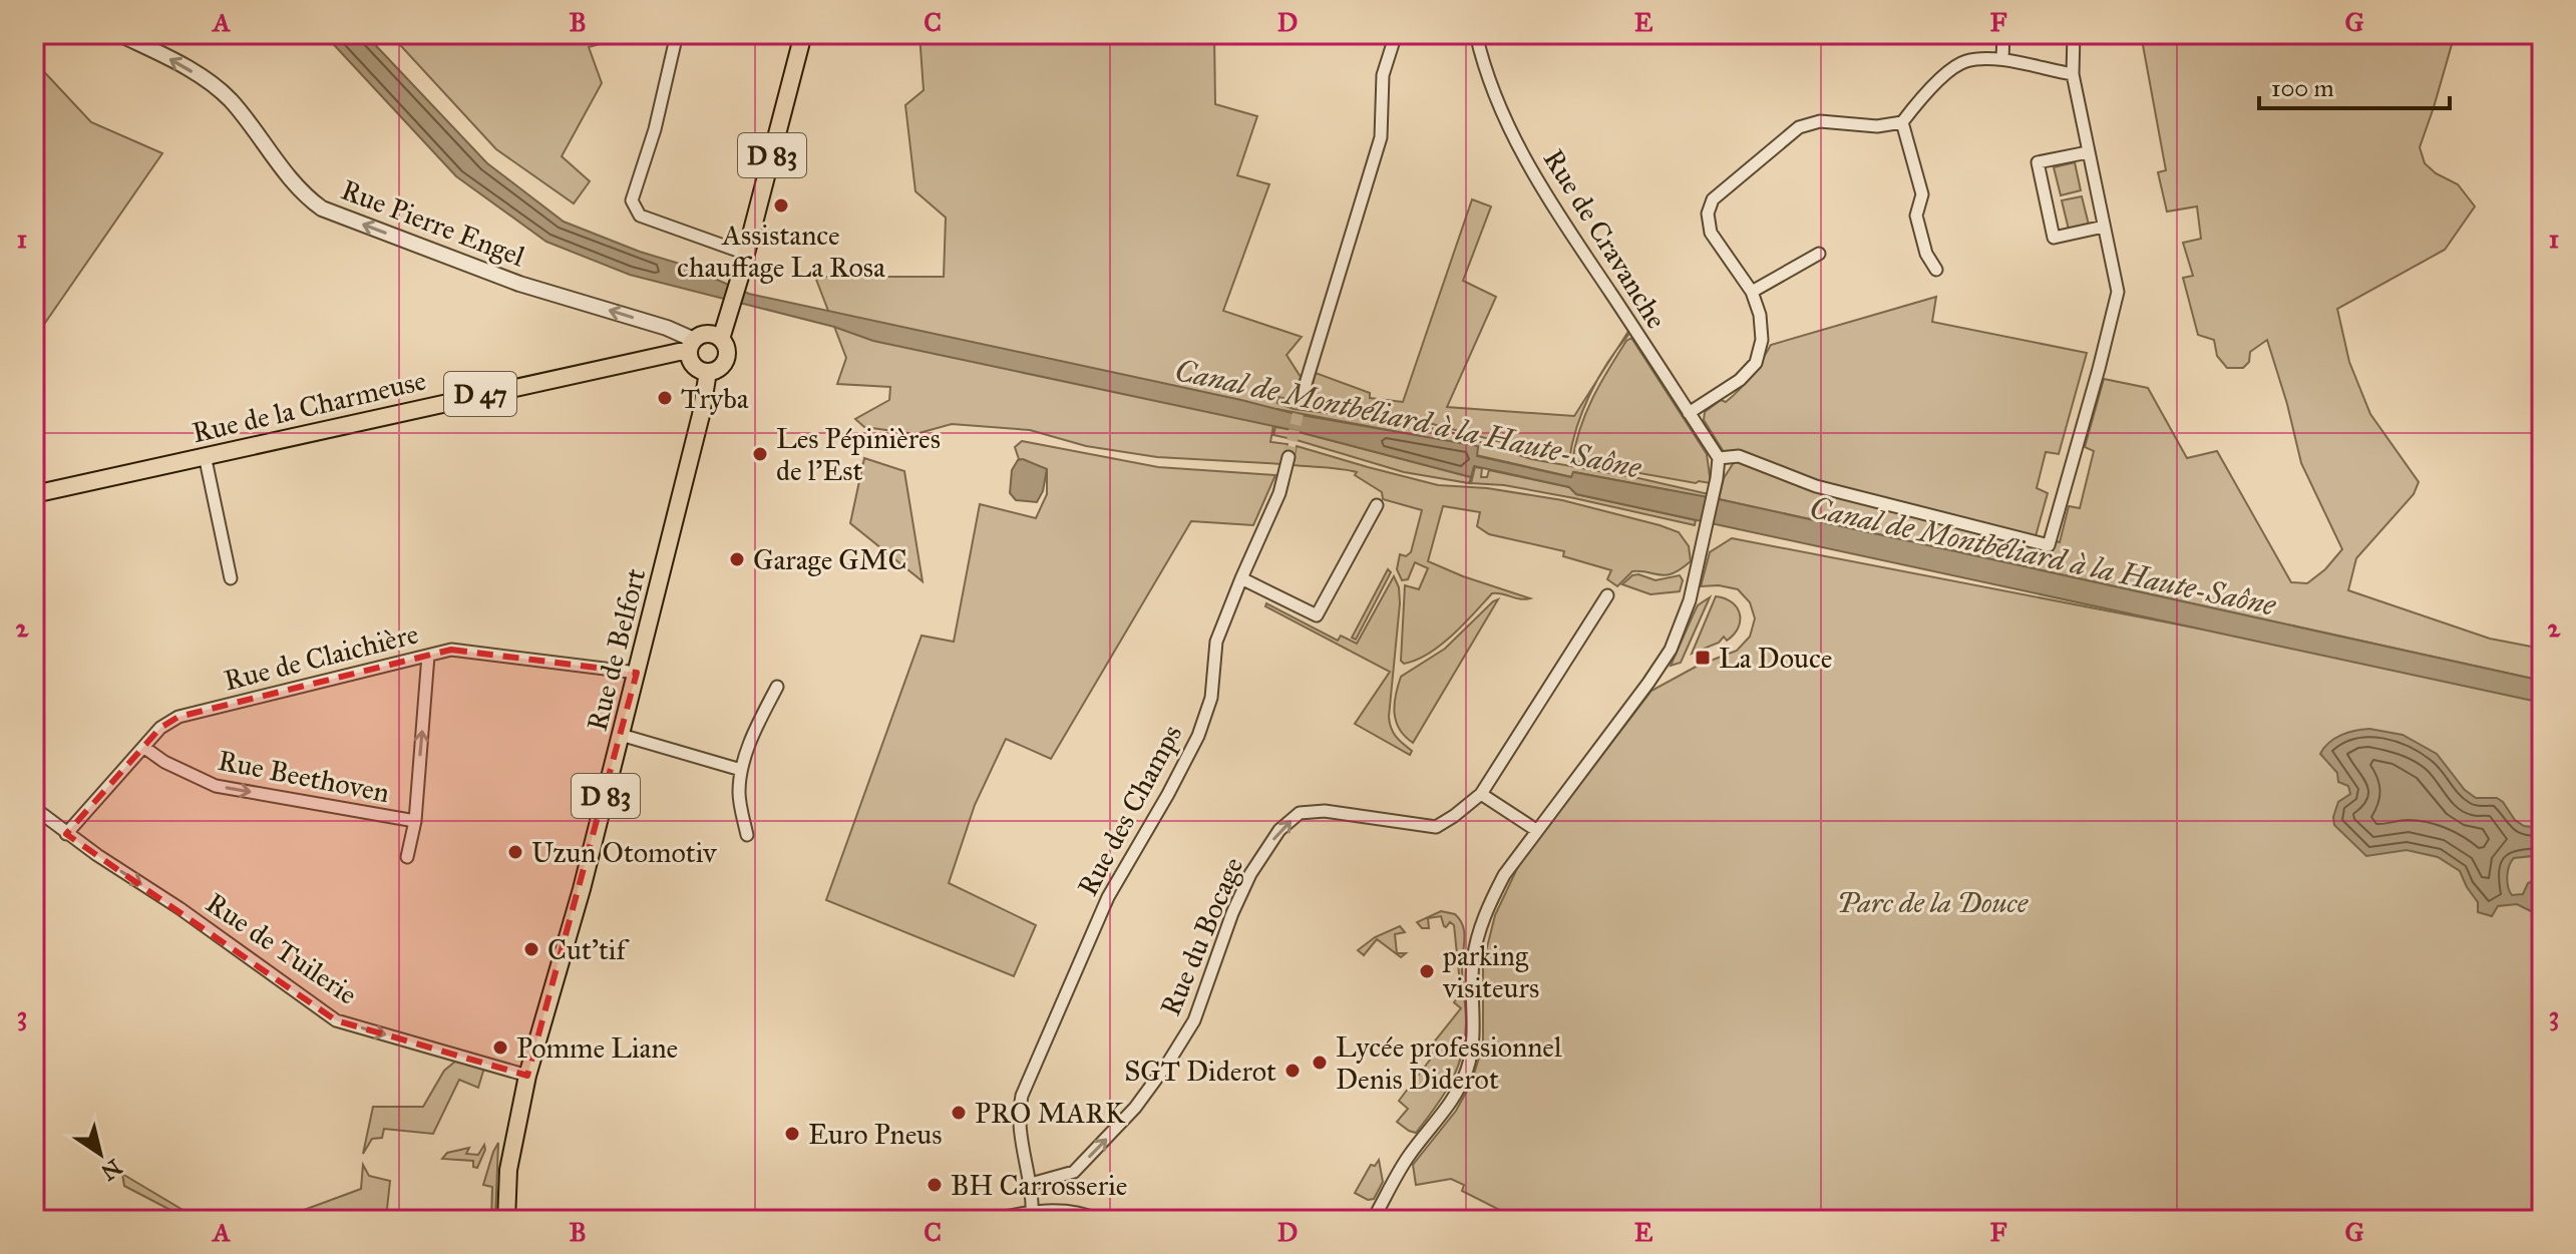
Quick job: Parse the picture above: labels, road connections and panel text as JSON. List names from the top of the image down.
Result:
{
  "streets": {
    "main road": [
      "D 83",
      "D 47",
      "Rue de la Charmeuse",
      "Rue de Belfort"
    ],
    "street": [
      "Rue Pierre Engel",
      "Rue de Cravanche",
      "Rue de Claichière",
      "Rue Beethoven",
      "Rue des Champs",
      "Rue du Bocage",
      "Rue de Tuilerie"
    ]
  },
  "crossings": [
    ["D 83", "Rue Pierre Engel"],
    ["D 83", "Rue de la Charmeuse"],
    ["D 83", "Rue de Belfort"],
    ["Rue Pierre Engel", "Rue de la Charmeuse"],
    ["Rue Pierre Engel", "Rue de Belfort"],
    ["Rue de la Charmeuse", "Rue de Belfort"],
    ["Rue de Belfort", "Rue de Claichière"],
    ["Rue de Belfort", "Rue de Tuilerie"],
    ["Rue de Claichière", "Rue Beethoven"],
    ["Rue de Claichière", "Rue de Tuilerie"],
    ["Rue des Champs", "Rue du Bocage"]
  ],
  "one_way": [
    "Rue Pierre Engel",
    "Rue Beethoven",
    "Rue du Bocage",
    "Rue de Tuilerie"
  ],
  "water": ["Canal de Montbéliard à la Haute-Saône"],
  "parks": ["Parc de la Douce"],
  "places": {
    "other": [
      "Assistance chauffage La Rosa",
      "Tryba",
      "Les Pépinières de l'Est",
      "Garage GMC",
      "Uzun Otomotiv",
      "Cut'tif",
      "parking visiteurs",
      "Pomme Liane",
      "Lycée professionnel Denis Diderot",
      "SGT Diderot",
      "PRO MARK",
      "Euro Pneus",
      "BH Carrosserie"
    ],
    "transit": ["La Douce"]
  },
  "scale_bar": "100 m",
  "north": "bottom right",
  "grid": {
    "columns": [
      "A",
      "B",
      "C",
      "D",
      "E",
      "F",
      "G"
    ],
    "rows": ["1", "2", "3"]
  }
}
